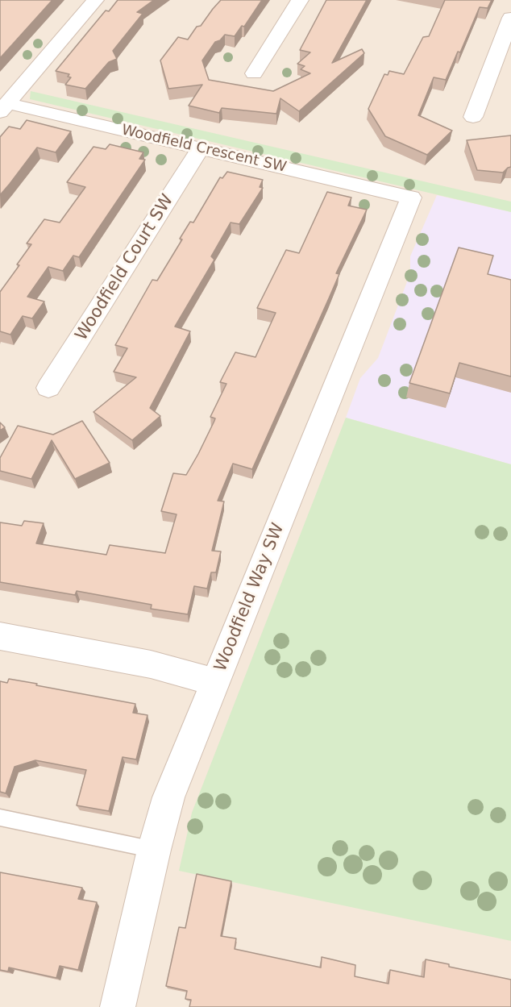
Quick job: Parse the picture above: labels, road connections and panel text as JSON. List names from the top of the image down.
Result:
{
  "streets": {
    "street": ["Woodfield Crescent SW", "Woodfield Court SW", "Woodfield Way SW"]
  },
  "crossings": [
    ["Woodfield Crescent SW", "Woodfield Court SW"],
    ["Woodfield Crescent SW", "Woodfield Way SW"]
  ]
}
